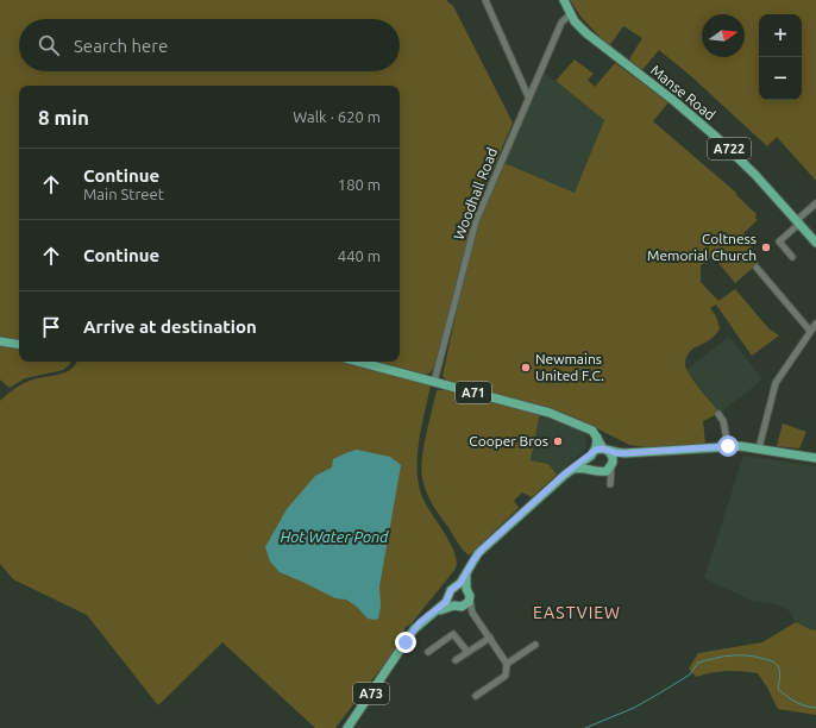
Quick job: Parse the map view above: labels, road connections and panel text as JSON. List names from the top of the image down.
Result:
{
  "streets": {
    "main road": [
      "Manse Road",
      "A722",
      "A71",
      "A73"
    ],
    "street": ["Woodhall Road"]
  },
  "crossings": [
    ["Manse Road", "A722"],
    ["Manse Road", "Woodhall Road"],
    ["A722", "Woodhall Road"],
    ["Woodhall Road", "A71"]
  ],
  "districts": ["EASTVIEW"],
  "water": ["Hot Water Pond"],
  "places": ["Coltness Memorial Church", "Newmains United F.C.", "Cooper Bros"],
  "north": "right",
  "page": {
    "map_buttons": ["+", "−"],
    "search": "Search here",
    "heading": ["8 min", "Walk · 620 m"],
    "list": [
      ["Continue", "Main Street", "180 m"],
      ["Continue", "440 m"],
      "Arrive at destination"
    ]
  }
}
